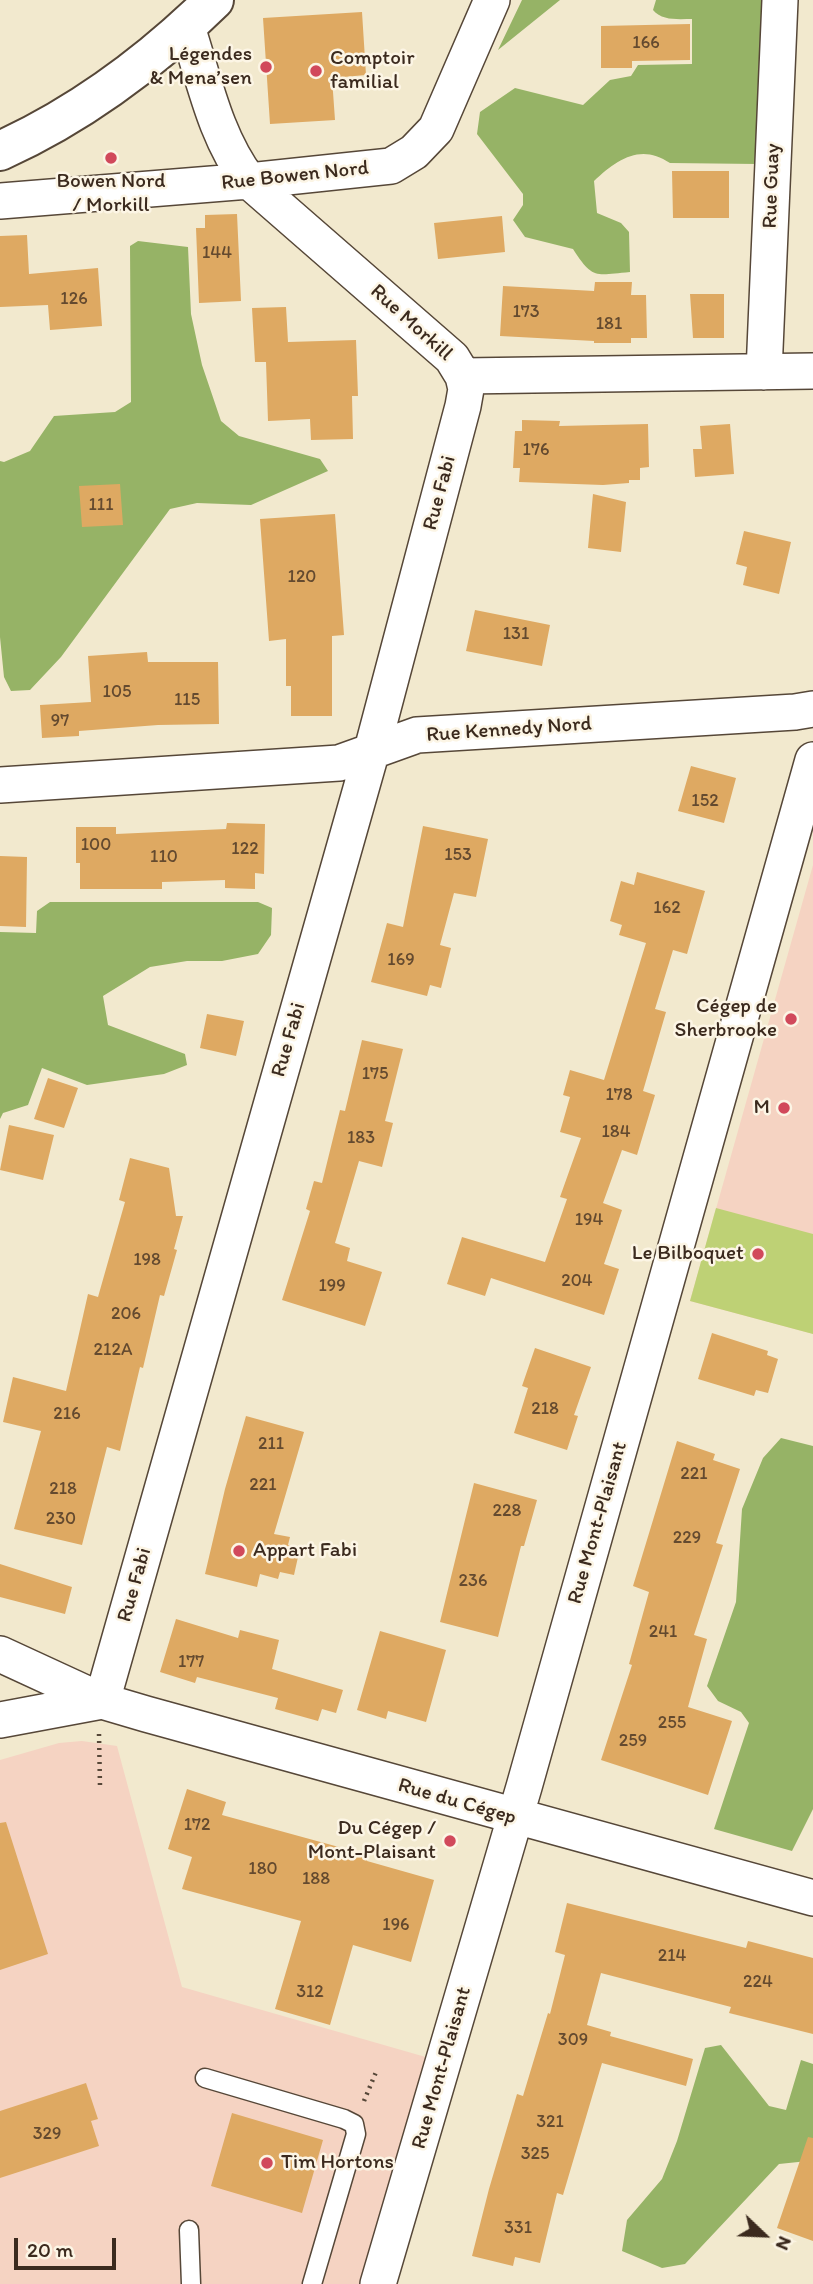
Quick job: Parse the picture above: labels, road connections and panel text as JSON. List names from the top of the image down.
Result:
{
  "streets": {
    "street": [
      "Rue Bowen Nord",
      "Rue Guay",
      "Rue Morkill",
      "Rue Fabi",
      "Rue Kennedy Nord",
      "Rue Mont-Plaisant",
      "Rue du Cégep"
    ]
  },
  "crossings": [
    ["Rue Bowen Nord", "Rue Morkill"],
    ["Rue Guay", "Rue Morkill"],
    ["Rue Morkill", "Rue Fabi"],
    ["Rue Fabi", "Rue Kennedy Nord"],
    ["Rue Fabi", "Rue du Cégep"],
    ["Rue Mont-Plaisant", "Rue du Cégep"]
  ],
  "places": [
    "Légendes & Mena’sen",
    "Comptoir familial",
    "Bowen Nord / Morkill",
    "Cégep de Sherbrooke",
    "M",
    "Le Bilboquet",
    "Appart Fabi",
    "Du Cégep / Mont-Plaisant",
    "Tim Hortons"
  ],
  "house_numbers": [
    "166",
    "144",
    "126",
    "173",
    "181",
    "176",
    "111",
    "120",
    "131",
    "105",
    "115",
    "97",
    "152",
    "100",
    "122",
    "153",
    "110",
    "162",
    "169",
    "175",
    "178",
    "184",
    "183",
    "194",
    "198",
    "204",
    "199",
    "206",
    "212A",
    "218",
    "216",
    "211",
    "221",
    "221",
    "218",
    "228",
    "230",
    "229",
    "236",
    "241",
    "177",
    "255",
    "259",
    "172",
    "180",
    "188",
    "196",
    "214",
    "224",
    "312",
    "309",
    "321",
    "329",
    "325",
    "331"
  ],
  "scale_bar": "20 m",
  "north": "bottom right"
}
